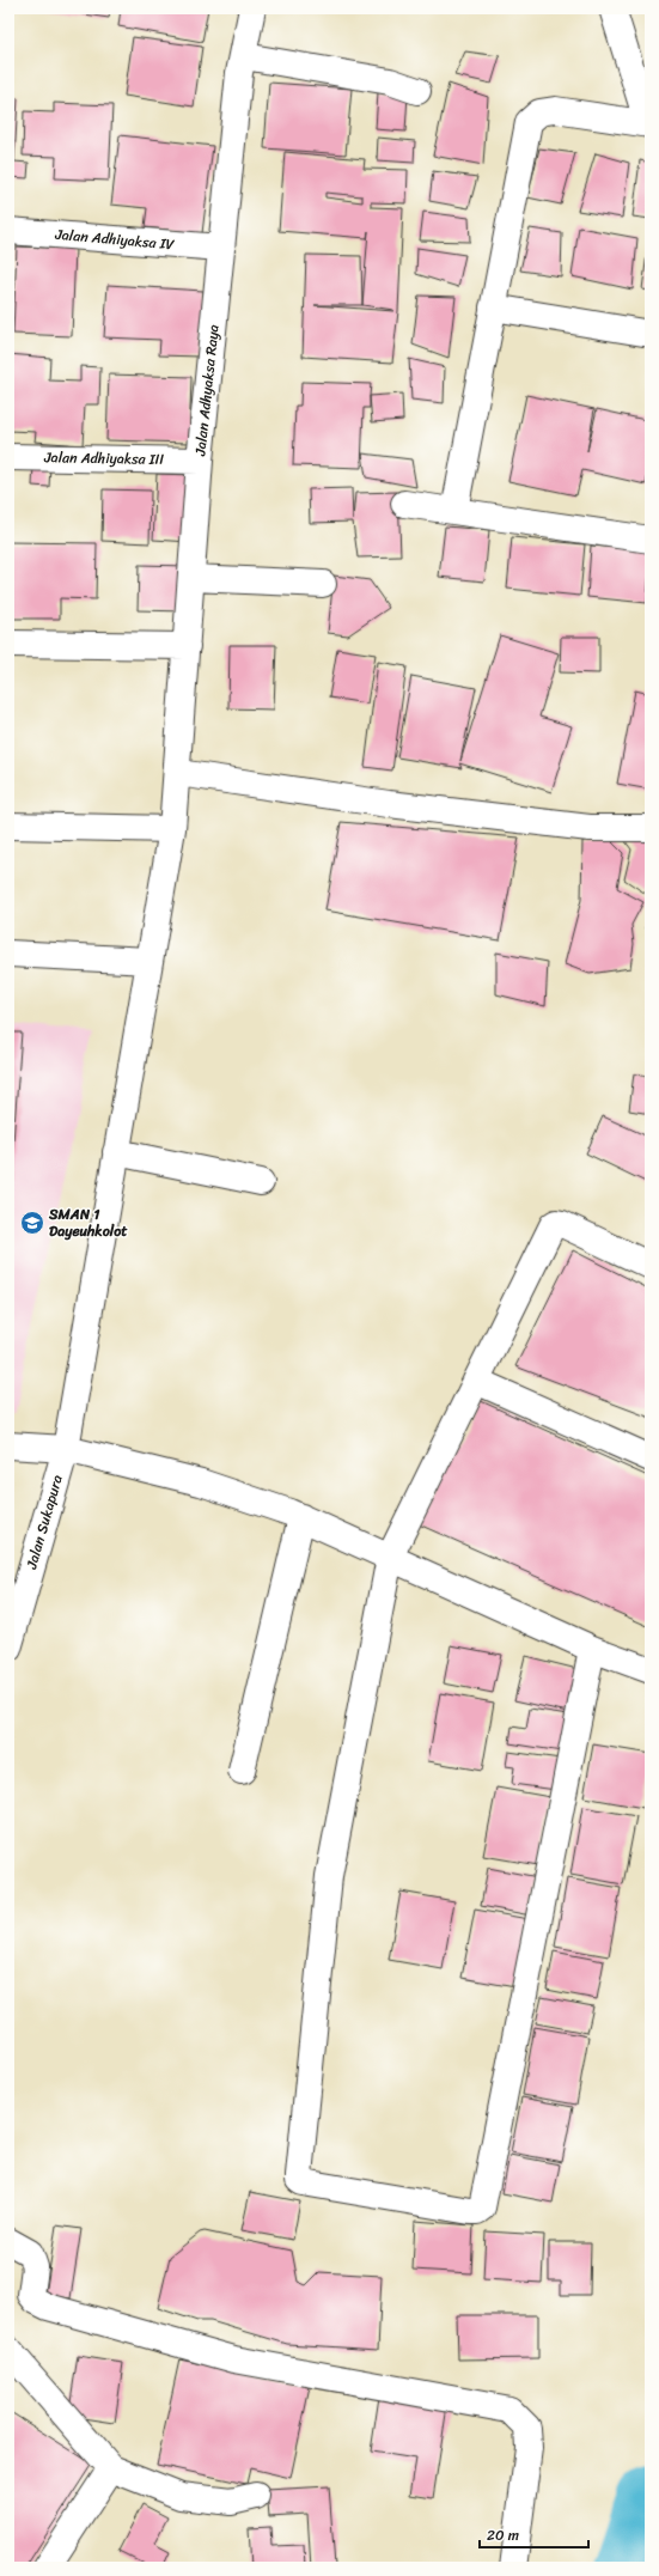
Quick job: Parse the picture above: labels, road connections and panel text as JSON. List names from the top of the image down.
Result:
{
  "streets": {
    "street": [
      "Jalan Adhiyaksa IV",
      "Jalan Adhyaksa Raya",
      "Jalan Adhiyaksa III",
      "Jalan Sukapura"
    ]
  },
  "crossings": [
    ["Jalan Adhiyaksa IV", "Jalan Adhyaksa Raya"],
    ["Jalan Adhyaksa Raya", "Jalan Adhiyaksa III"],
    ["Jalan Adhyaksa Raya", "Jalan Sukapura"]
  ],
  "places": {
    "school or university": ["SMAN 1 Dayeuhkolot"]
  },
  "scale_bar": "20 m"
}
